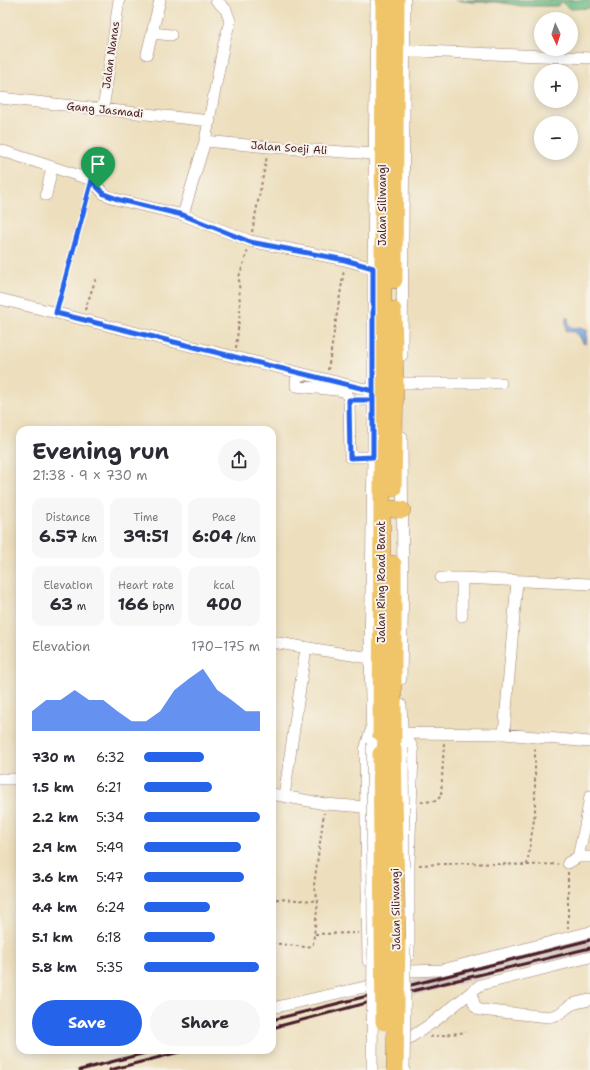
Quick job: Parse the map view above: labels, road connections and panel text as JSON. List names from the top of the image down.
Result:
{
  "streets": {
    "highway": ["Jalan Siliwangi", "Jalan Ring Road Barat"],
    "street": ["Jalan Nanas", "Gang Jasmadi", "Jalan Soeji Ali"]
  },
  "crossings": [
    ["Jalan Nanas", "Gang Jasmadi"],
    ["Jalan Siliwangi", "Jalan Ring Road Barat"]
  ],
  "north": "bottom",
  "page": {
    "map_buttons": ["+", "−"],
    "heading": ["Evening run", "21:38 · 9 × 730 m"],
    "stats": [
      ["Distance", "6.57 km"],
      ["Time", "39:51"],
      ["Pace", "6:04 /km"],
      ["Elevation", "63 m"],
      ["Heart rate", "166 bpm"],
      ["kcal", "400"]
    ],
    "chart": ["Elevation", "170–175 m"],
    "list": [
      {
        "name": "730 m",
        "note": "6:32"
      },
      {
        "name": "1.5 km",
        "note": "6:21"
      },
      {
        "name": "2.2 km",
        "note": "5:34"
      },
      {
        "name": "2.9 km",
        "note": "5:49"
      },
      {
        "name": "3.6 km",
        "note": "5:47"
      },
      {
        "name": "4.4 km",
        "note": "6:24"
      },
      {
        "name": "5.1 km",
        "note": "6:18"
      },
      {
        "name": "5.8 km",
        "note": "5:35"
      }
    ],
    "buttons": ["Save", "Share"]
  }
}
